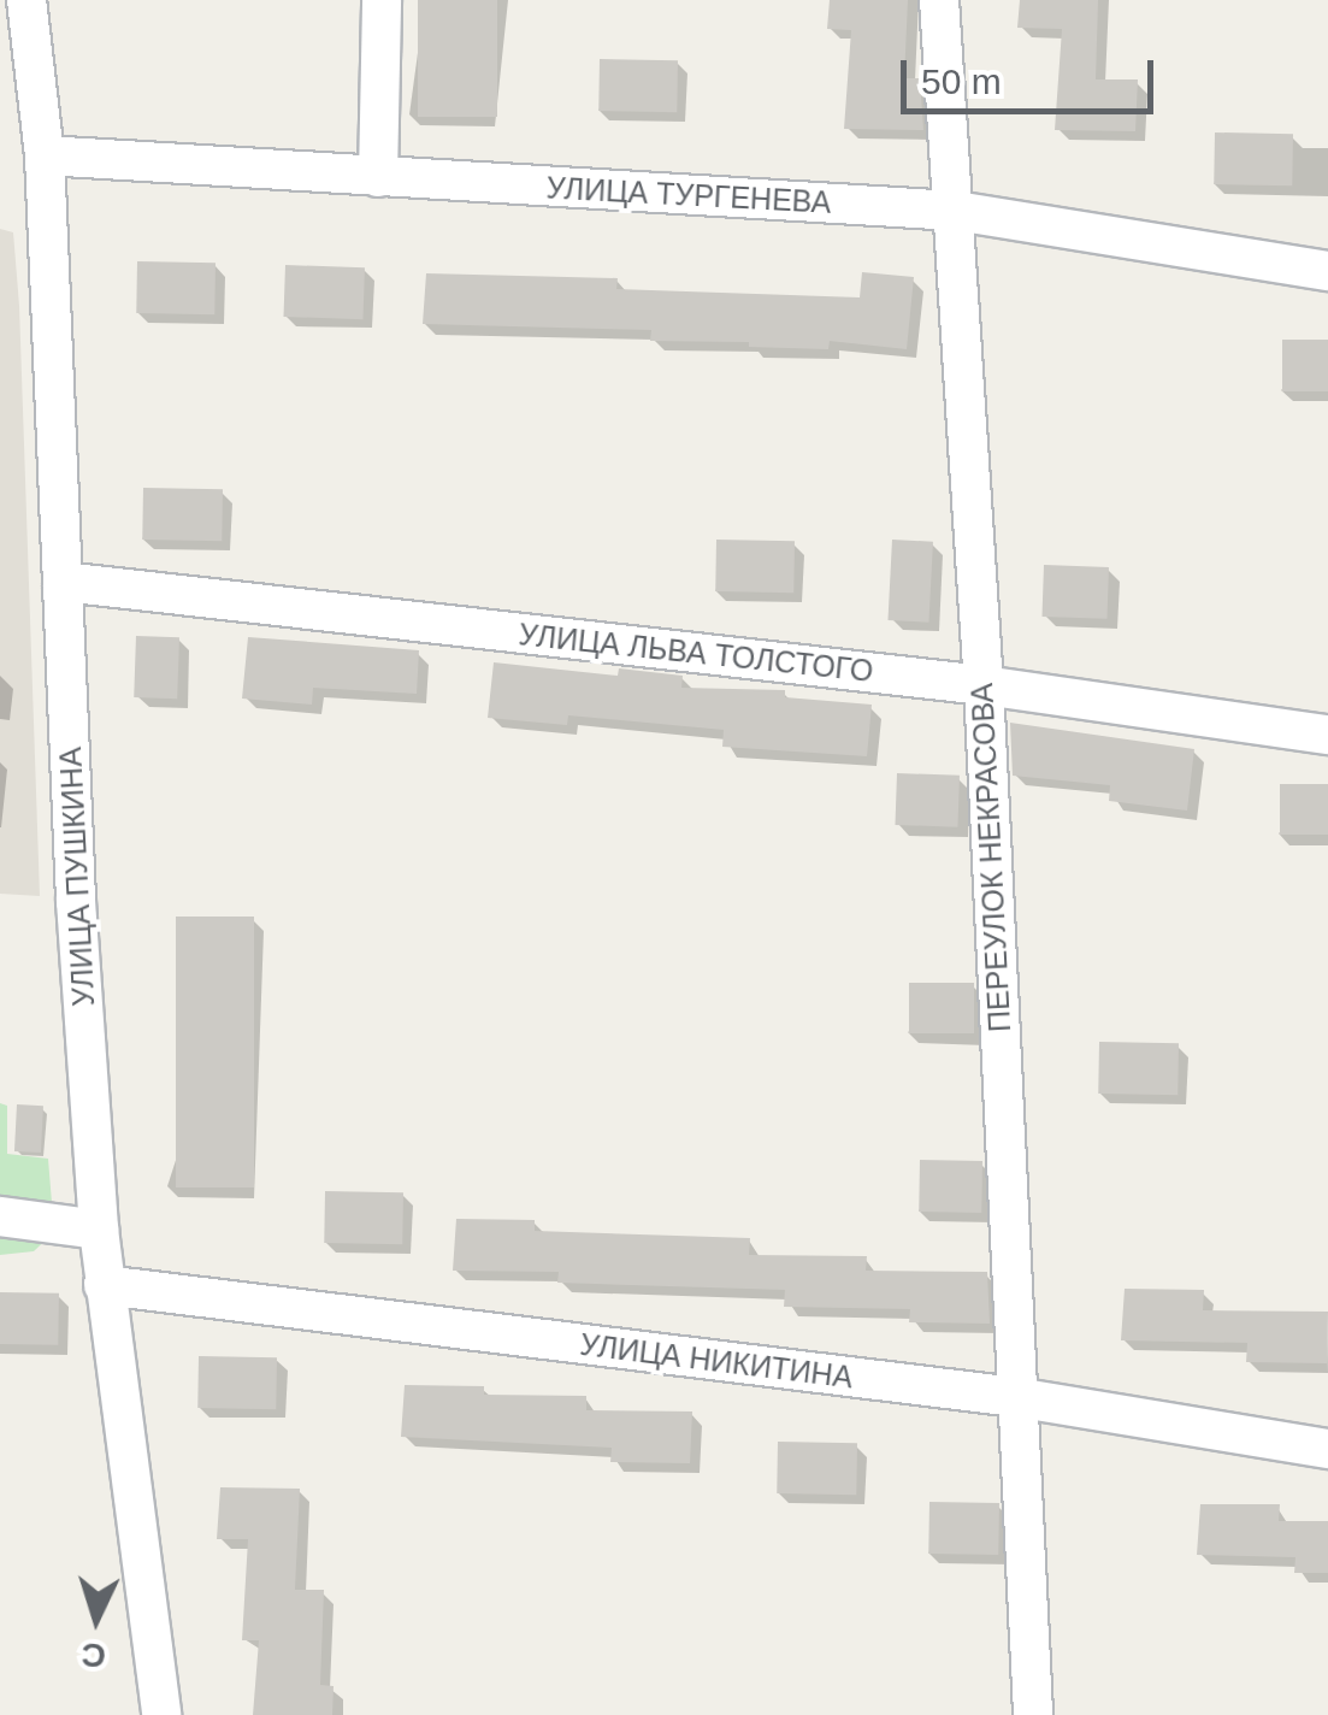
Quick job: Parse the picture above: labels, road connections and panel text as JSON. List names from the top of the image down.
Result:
{
  "streets": {
    "street": [
      "УЛИЦА ТУРГЕНЕВА",
      "УЛИЦА ЛЬВА ТОЛСТОГО",
      "ПЕРЕУЛОК НЕКРАСОВА",
      "УЛИЦА ПУШКИНА",
      "УЛИЦА НИКИТИНА"
    ]
  },
  "crossings": [
    ["УЛИЦА ТУРГЕНЕВА", "ПЕРЕУЛОК НЕКРАСОВА"],
    ["УЛИЦА ТУРГЕНЕВА", "УЛИЦА ПУШКИНА"],
    ["УЛИЦА ЛЬВА ТОЛСТОГО", "ПЕРЕУЛОК НЕКРАСОВА"],
    ["УЛИЦА ЛЬВА ТОЛСТОГО", "УЛИЦА ПУШКИНА"],
    ["ПЕРЕУЛОК НЕКРАСОВА", "УЛИЦА НИКИТИНА"],
    ["УЛИЦА ПУШКИНА", "УЛИЦА НИКИТИНА"]
  ],
  "scale_bar": "50 m",
  "north": "bottom"
}
